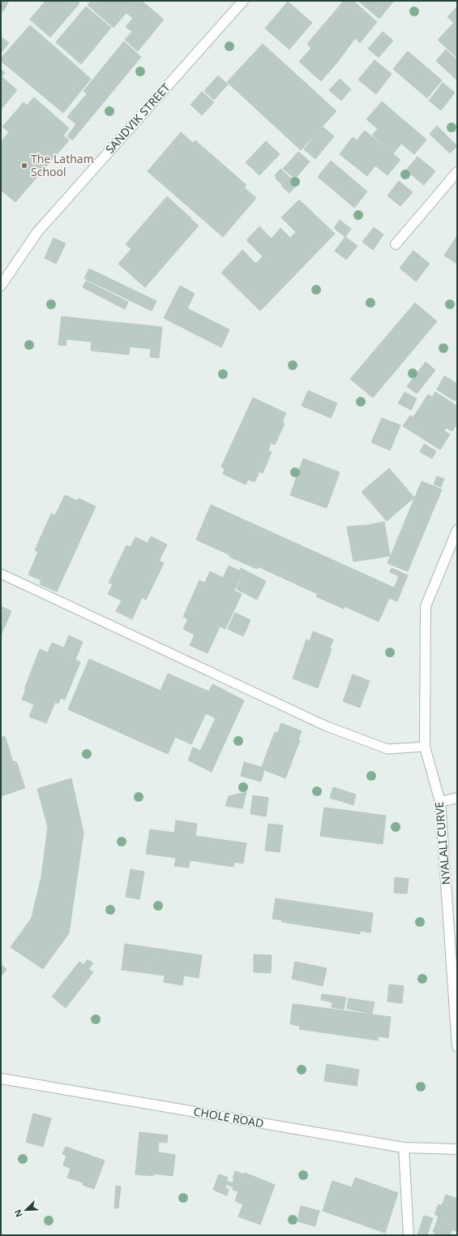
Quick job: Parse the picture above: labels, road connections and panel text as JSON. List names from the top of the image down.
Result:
{
  "streets": {
    "street": ["SANDVIK STREET", "NYALALI CURVE", "CHOLE ROAD"]
  },
  "places": ["The Latham School"],
  "north": "bottom left"
}
